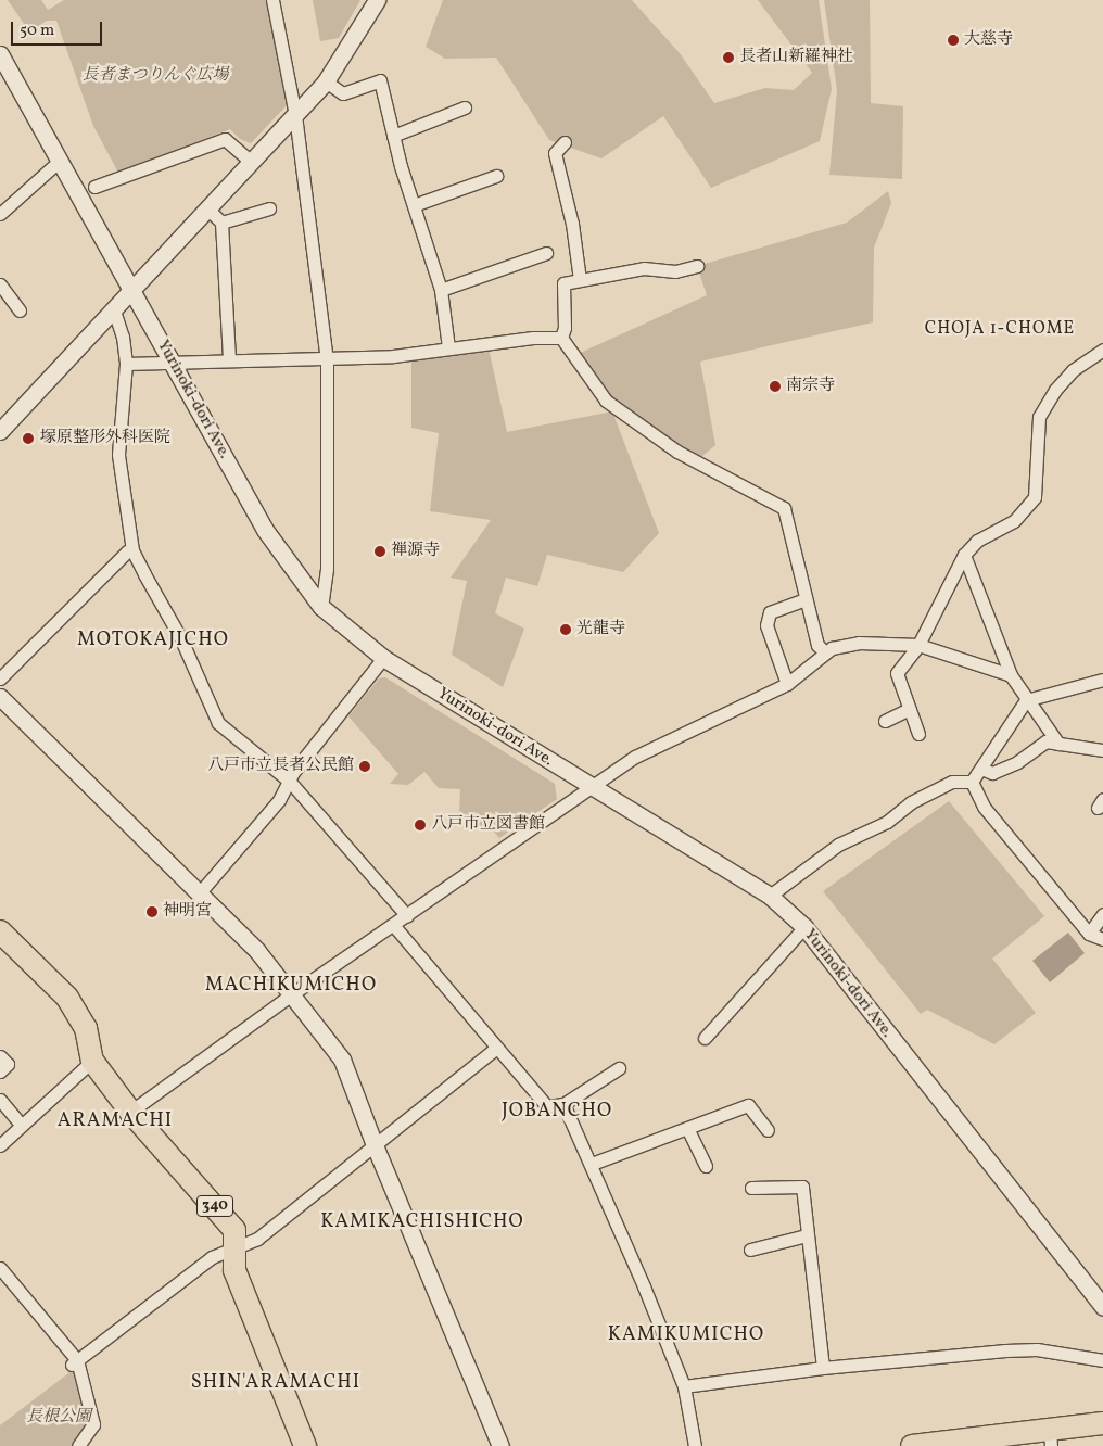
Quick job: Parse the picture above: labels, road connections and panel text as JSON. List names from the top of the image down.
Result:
{
  "streets": {
    "highway": ["340"],
    "street": ["Yurinoki-dori Ave."]
  },
  "districts": [
    "CHOJA 1-CHOME",
    "MOTOKAJICHO",
    "MACHIKUMICHO",
    "JOBANCHO",
    "ARAMACHI",
    "KAMIKACHISHICHO",
    "KAMIKUMICHO",
    "SHIN'ARAMACHI"
  ],
  "parks": ["長者まつりんぐ広場", "長根公園"],
  "places": [
    "大慈寺",
    "長者山新羅神社",
    "南宗寺",
    "塚原整形外科医院",
    "禅源寺",
    "光龍寺",
    "八戸市立長者公民館",
    "八戸市立図書館",
    "神明宮"
  ],
  "scale_bar": "50 m"
}
